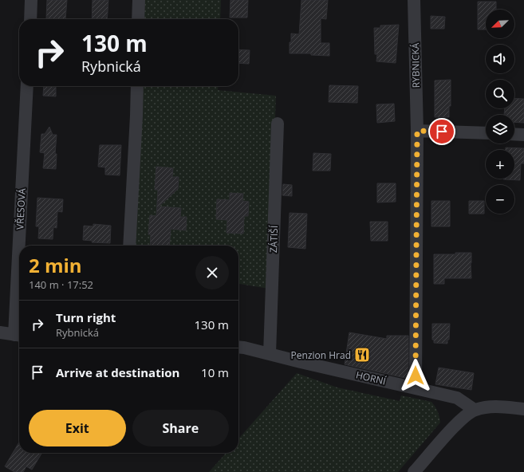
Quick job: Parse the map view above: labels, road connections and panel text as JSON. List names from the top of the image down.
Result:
{
  "streets": {
    "street": [
      "RYBNICKÁ",
      "VŘESOVÁ",
      "ZÁTIŠÍ",
      "HORNÍ"
    ]
  },
  "crossings": [
    ["RYBNICKÁ", "HORNÍ"],
    ["ZÁTIŠÍ", "HORNÍ"]
  ],
  "places": {
    "restaurant": ["Penzion Hrad"]
  },
  "north": "bottom left",
  "page": {
    "map_buttons": ["+", "−"],
    "turn": ["130 m", "Rybnická"],
    "heading": ["2 min", "140 m · 17:52"],
    "list": [
      {
        "name": "Turn right",
        "note": "Rybnická",
        "value": "130 m"
      },
      {
        "name": "Arrive at destination",
        "value": "10 m"
      }
    ],
    "buttons": ["Exit", "Share"]
  }
}
